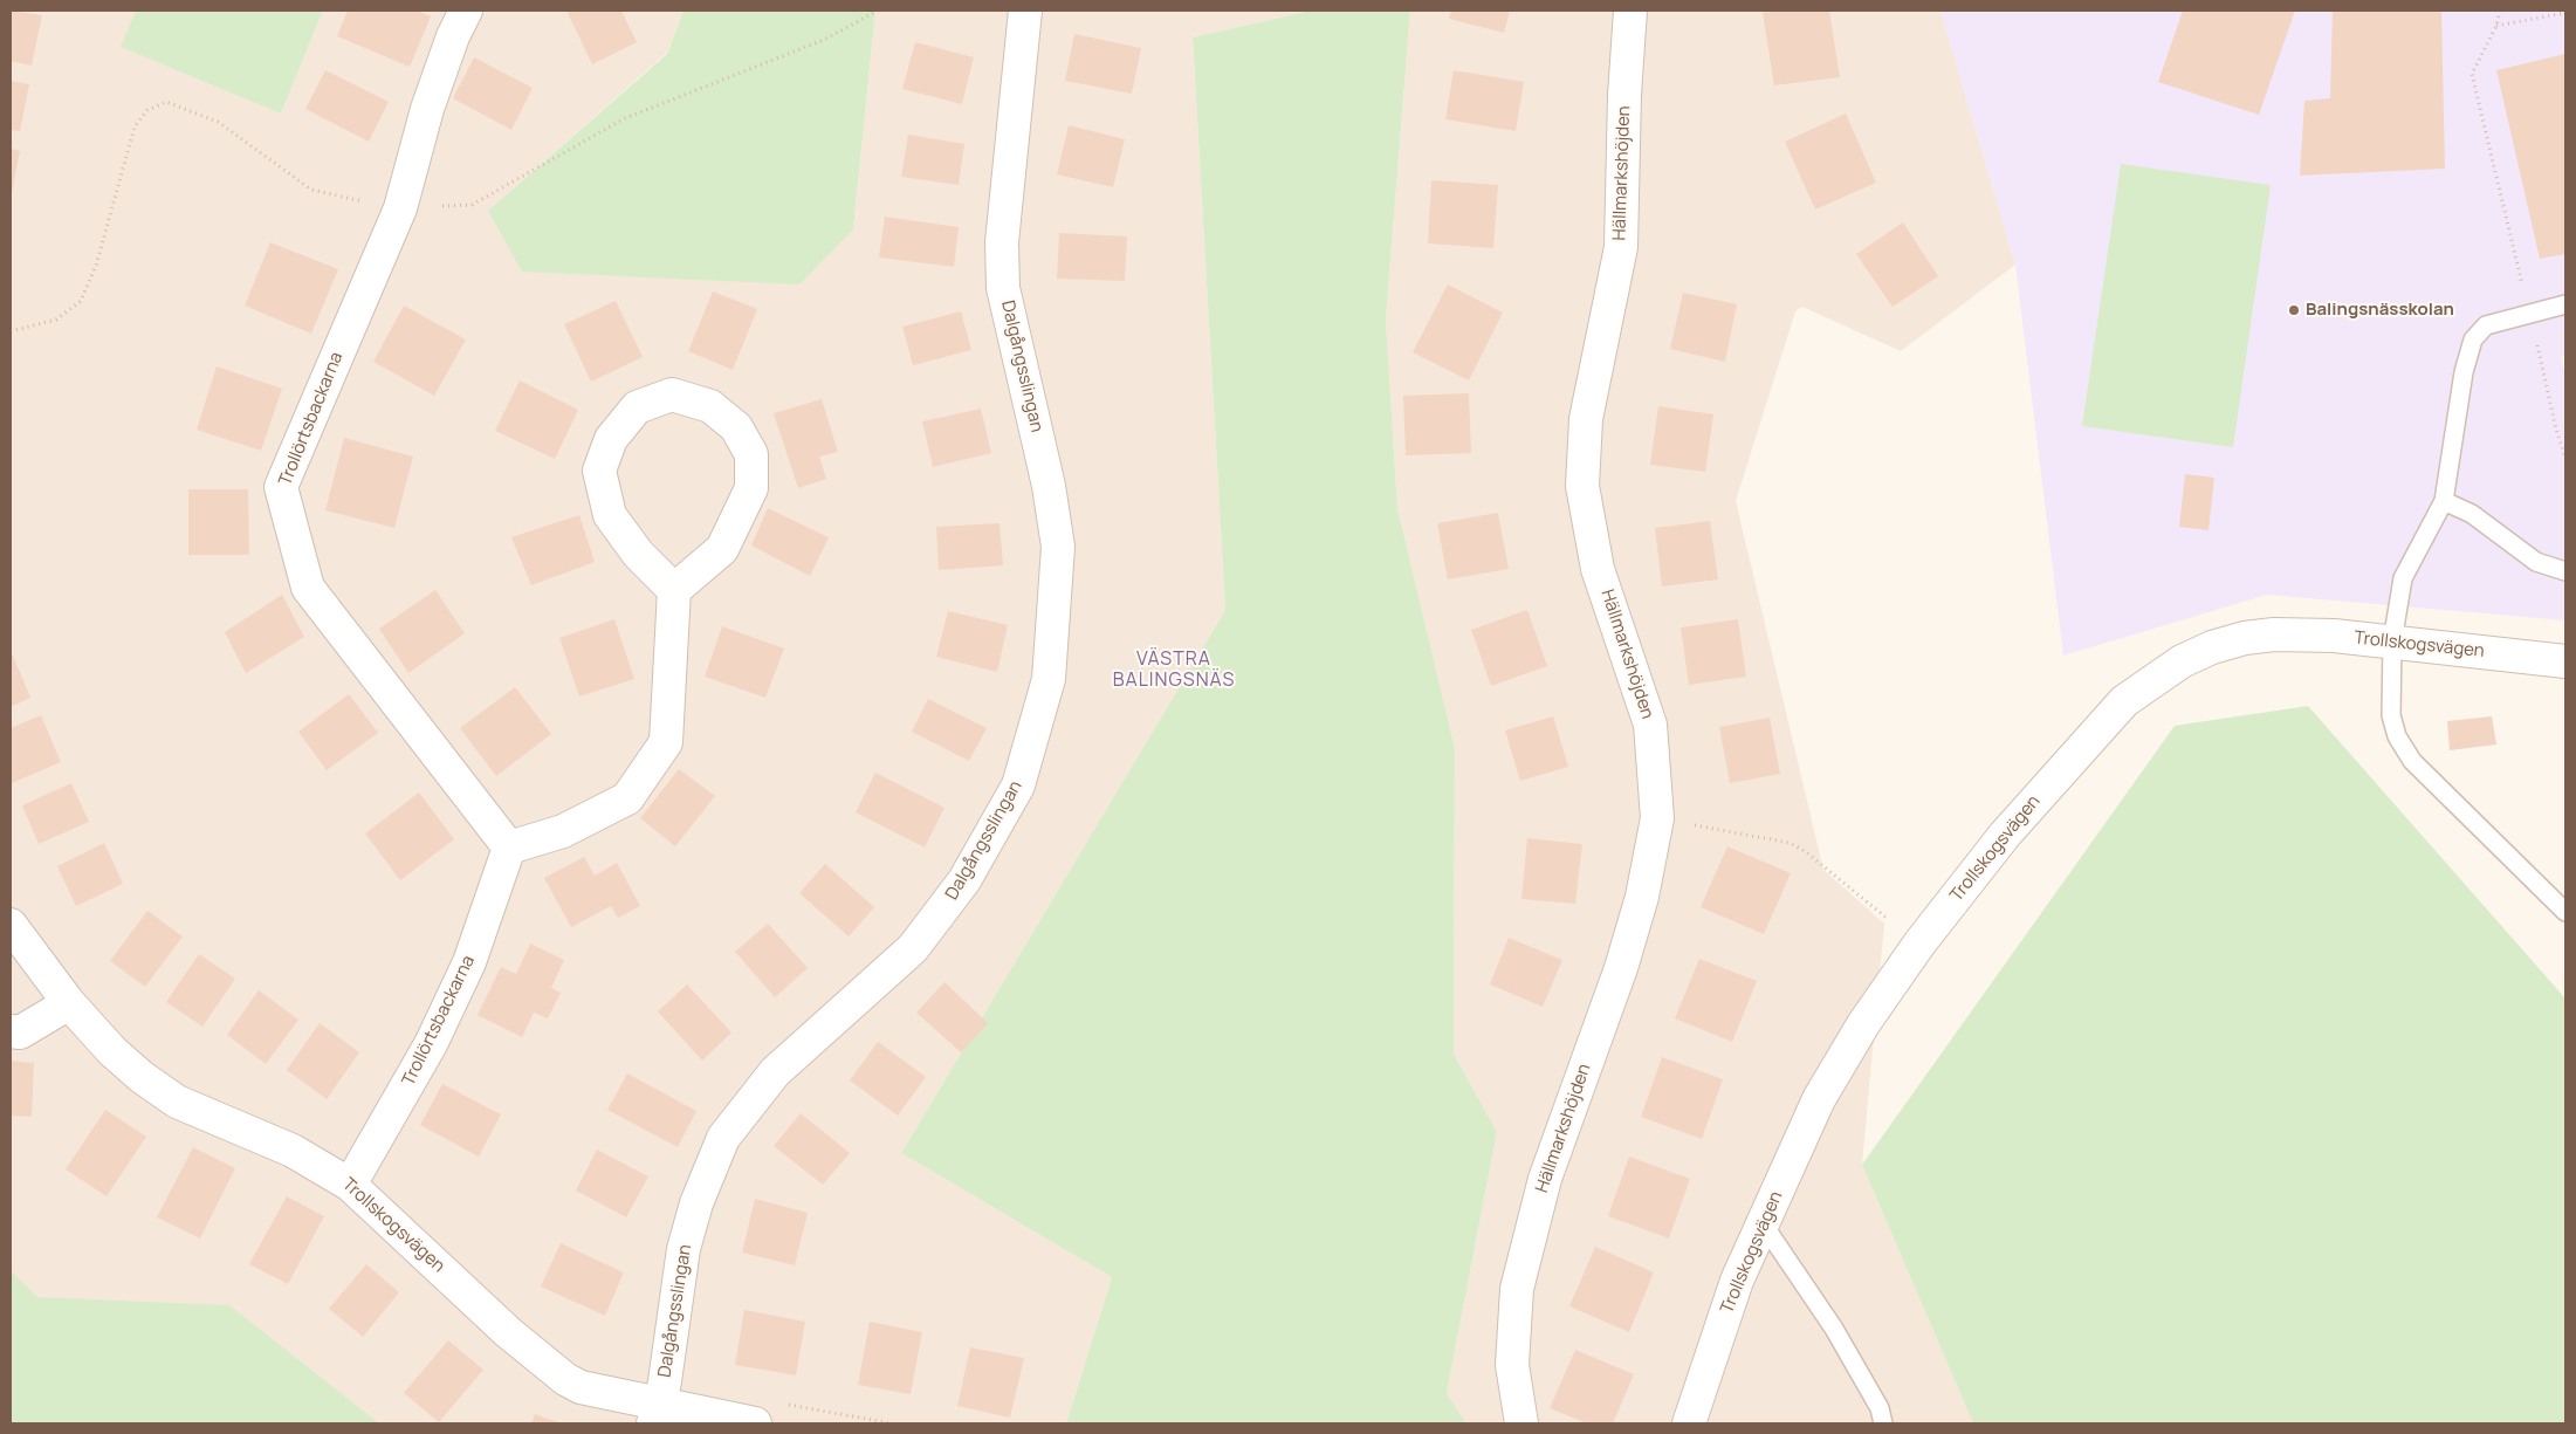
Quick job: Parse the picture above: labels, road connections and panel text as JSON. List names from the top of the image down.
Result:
{
  "streets": {
    "street": [
      "Hällmarkshöjden",
      "Dalgångsslingan",
      "Trollörtsbackarna",
      "Trollskogsvägen"
    ]
  },
  "crossings": [
    ["Dalgångsslingan", "Trollskogsvägen"],
    ["Trollörtsbackarna", "Trollskogsvägen"]
  ],
  "districts": ["VÄSTRA BALINGSNÄS"],
  "places": ["Balingsnässkolan"]
}
